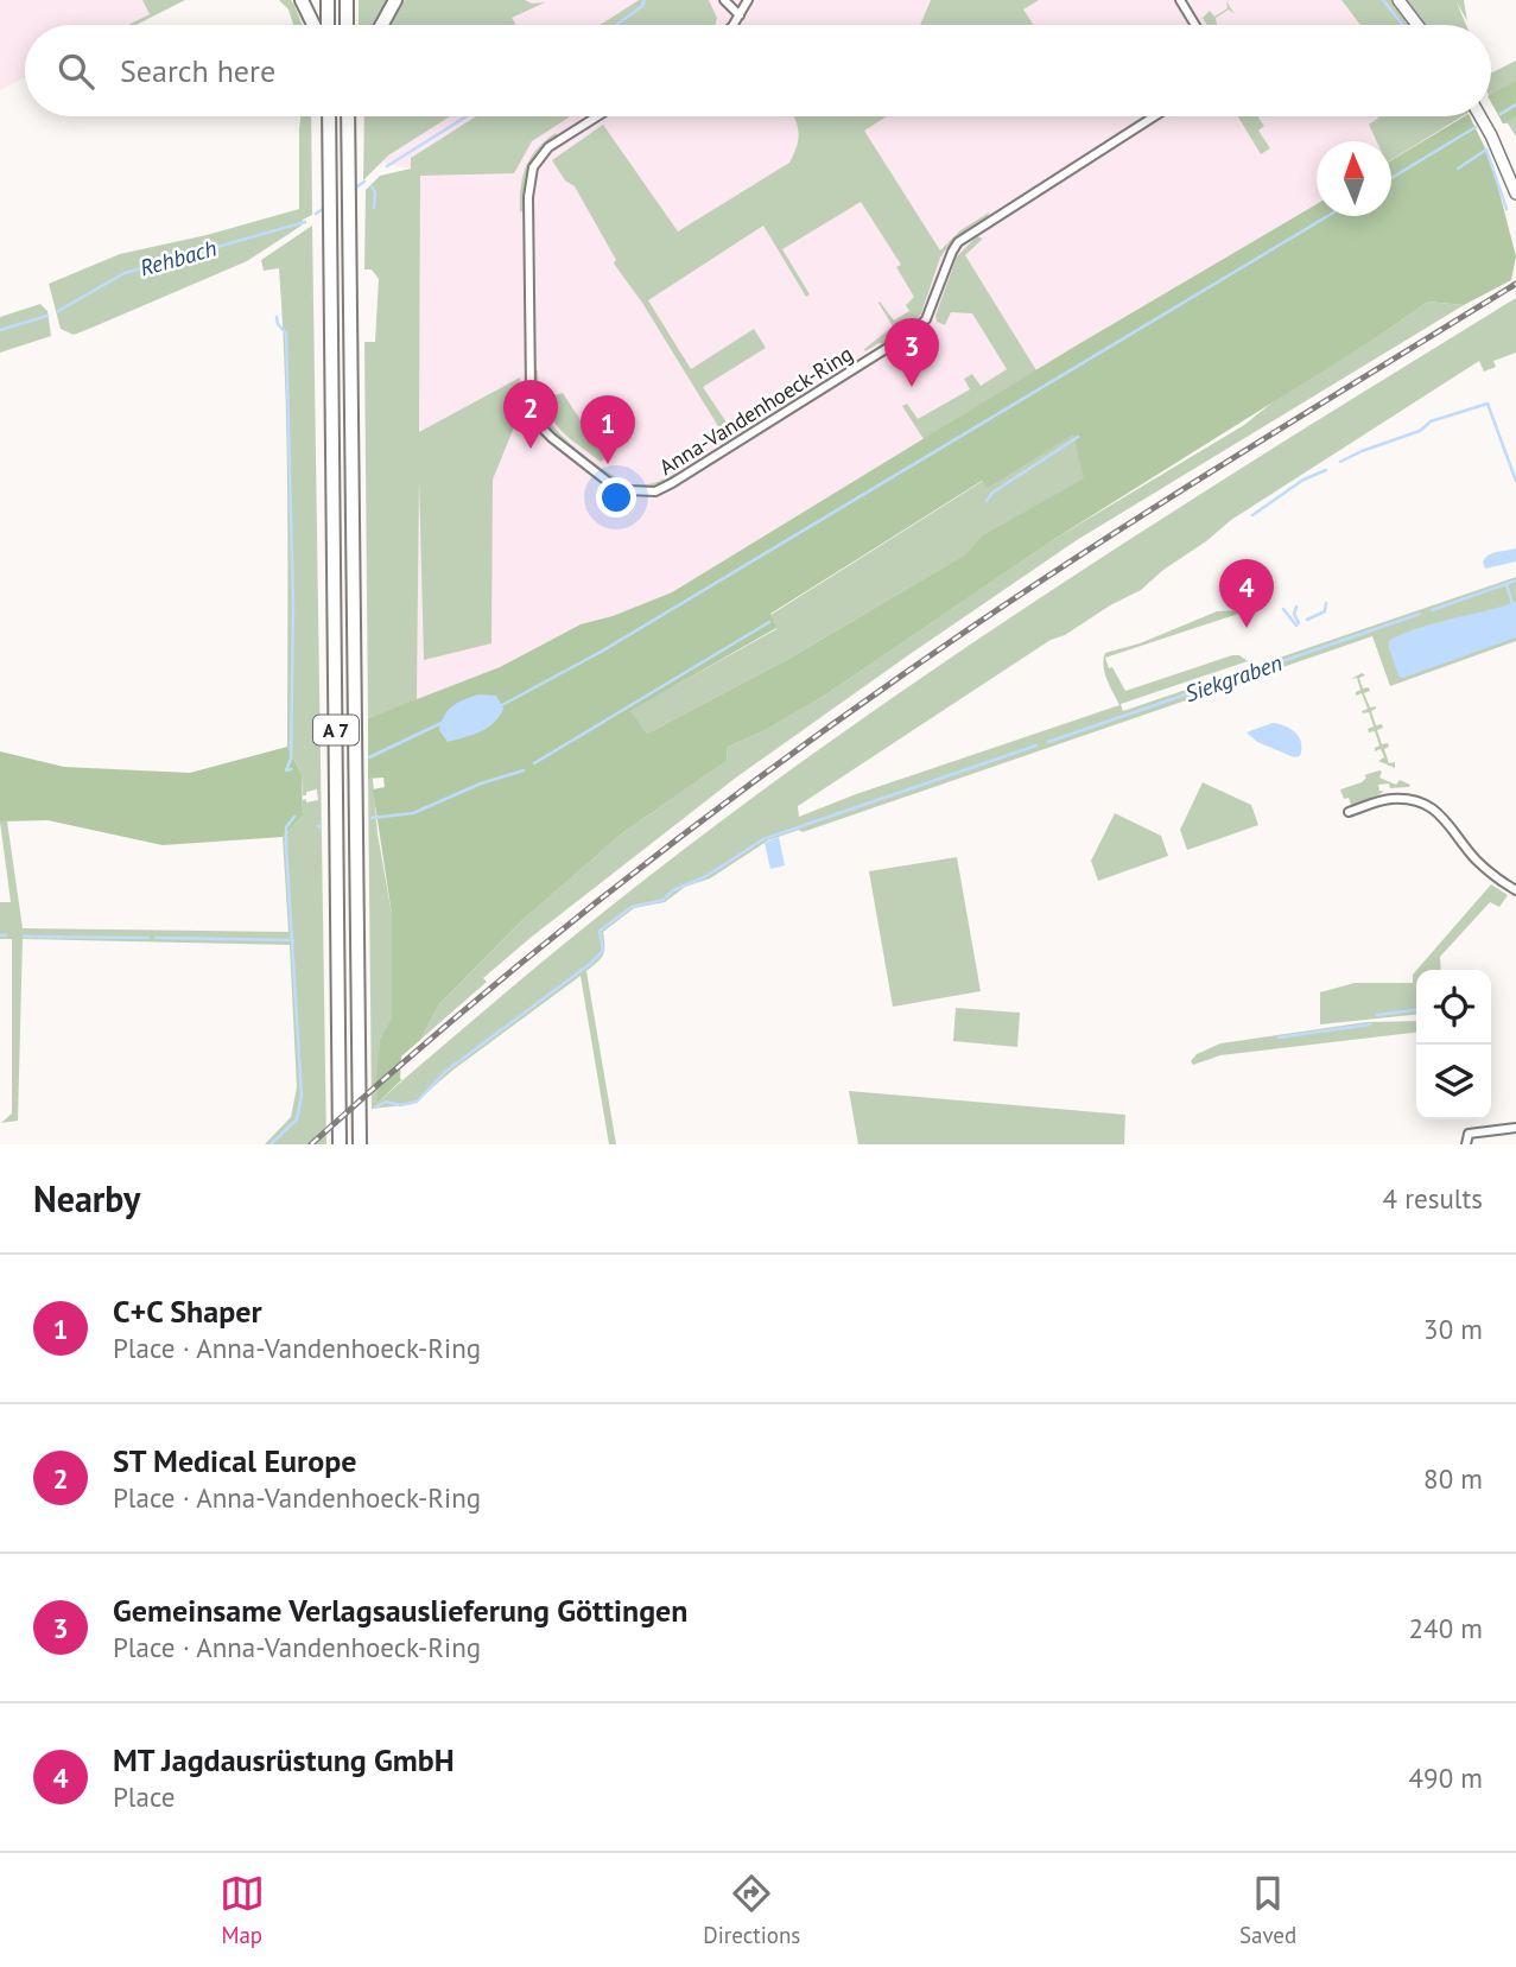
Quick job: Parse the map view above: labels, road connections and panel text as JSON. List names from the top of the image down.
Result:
{
  "streets": {
    "highway": ["A 7"],
    "street": ["Anna-Vandenhoeck-Ring"]
  },
  "water": ["Rehbach", "Siekgraben"],
  "north": "top",
  "page": {
    "search": "Search here",
    "pins": [
      "3",
      "2",
      "1",
      "4"
    ],
    "heading": ["Nearby", "4 results"],
    "list": [
      {
        "mark": "1",
        "name": "C+C Shaper",
        "note": "Place · Anna-Vandenhoeck-Ring",
        "value": "30 m"
      },
      {
        "mark": "2",
        "name": "ST Medical Europe",
        "note": "Place · Anna-Vandenhoeck-Ring",
        "value": "80 m"
      },
      {
        "mark": "3",
        "name": "Gemeinsame Verlagsauslieferung Göttingen",
        "note": "Place · Anna-Vandenhoeck-Ring",
        "value": "240 m"
      },
      {
        "mark": "4",
        "name": "MT Jagdausrüstung GmbH",
        "note": "Place",
        "value": "490 m"
      }
    ],
    "nav": ["Map", "Directions", "Saved"]
  }
}
